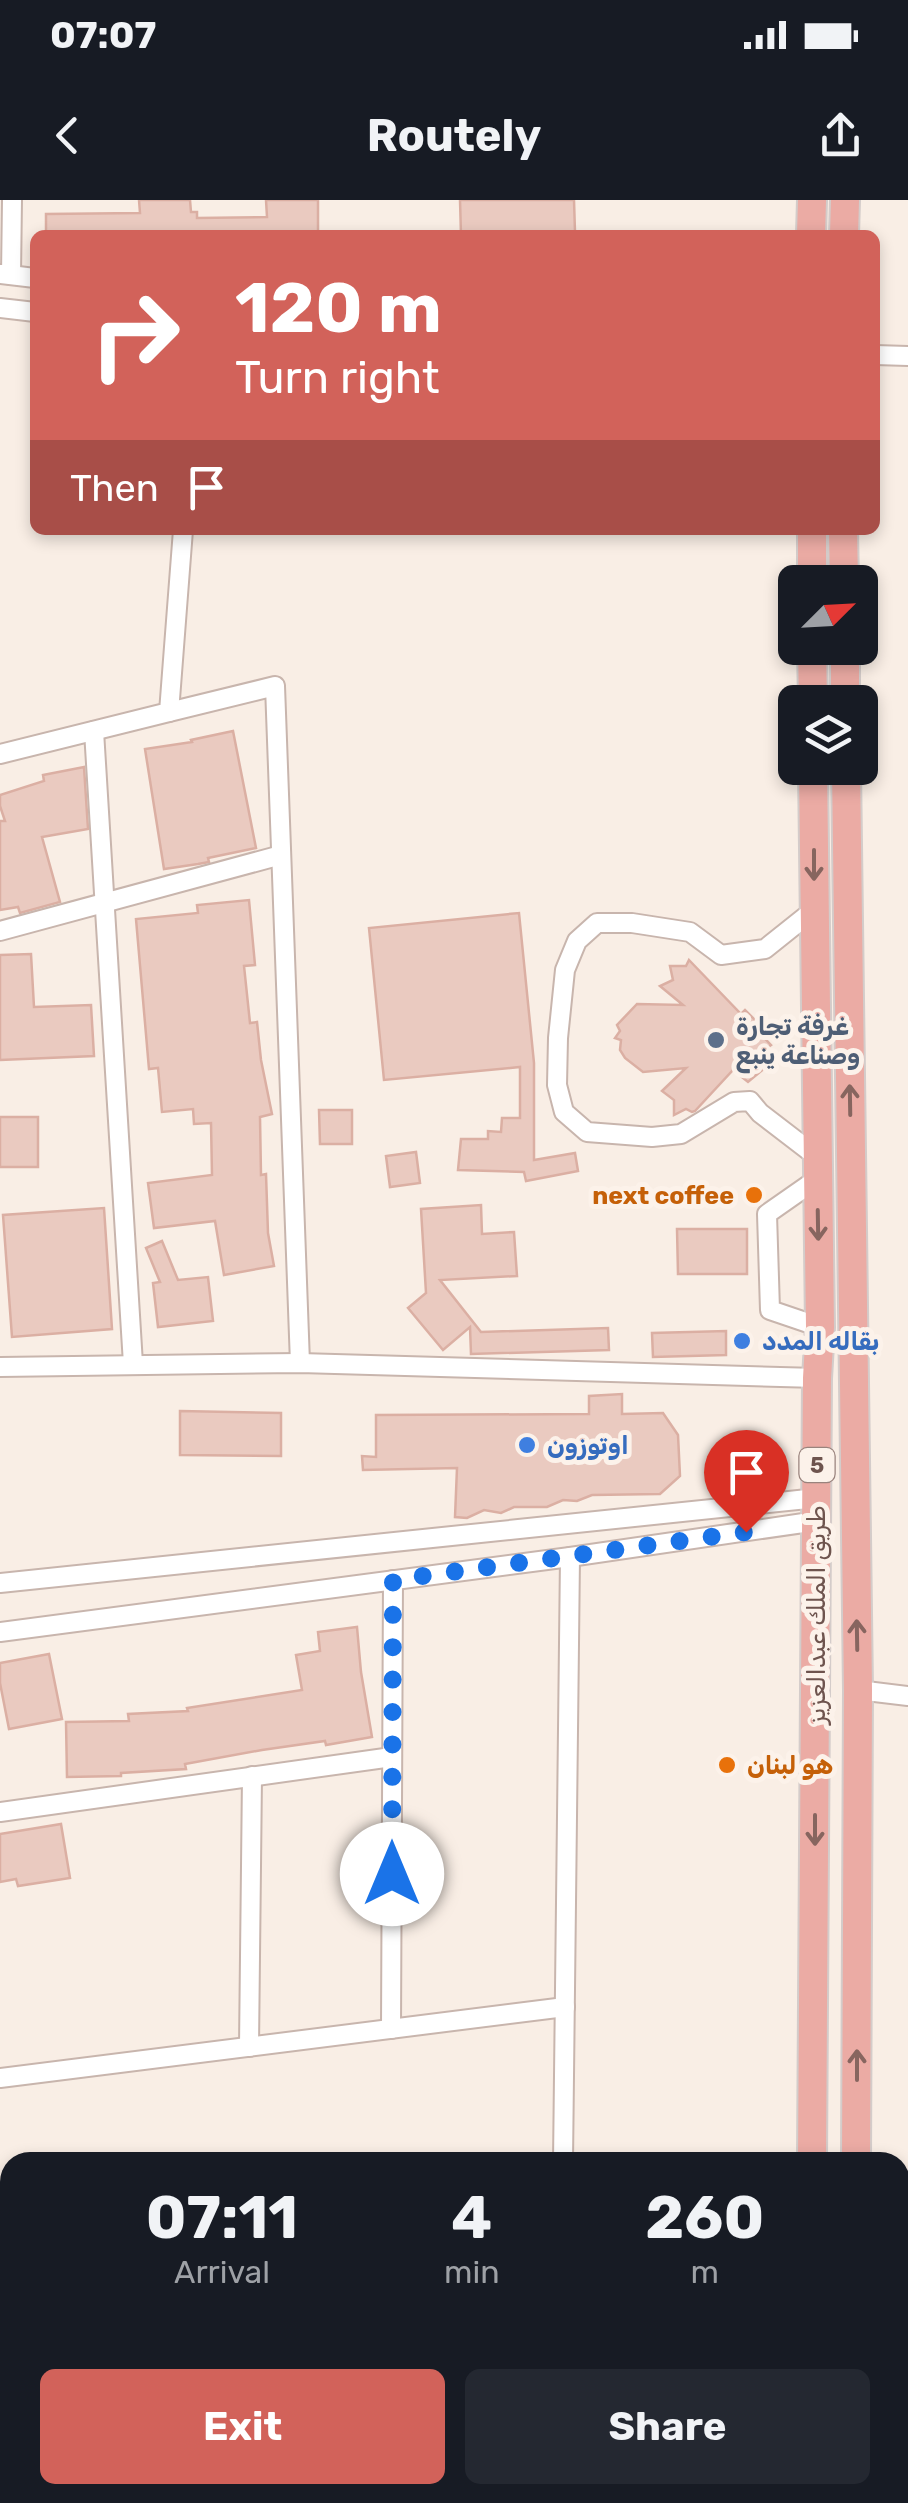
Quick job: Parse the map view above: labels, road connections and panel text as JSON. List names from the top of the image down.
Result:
{
  "streets": {
    "highway": ["5", "طريق الملك عبدالعزيز"]
  },
  "places": [
    "غرفة تجارة وصناعة ينبع",
    "next coffee",
    "بقاله المدد",
    "اوتوزون",
    "هو لبنان"
  ],
  "north": "top right",
  "page": {
    "status": "07:07",
    "header": "Routely",
    "turn": ["120 m", "Turn right"],
    "then": "Then",
    "eta": [
      "07:11",
      "Arrival",
      "4",
      "min",
      "260",
      "m"
    ],
    "buttons": ["Exit", "Share"]
  }
}
